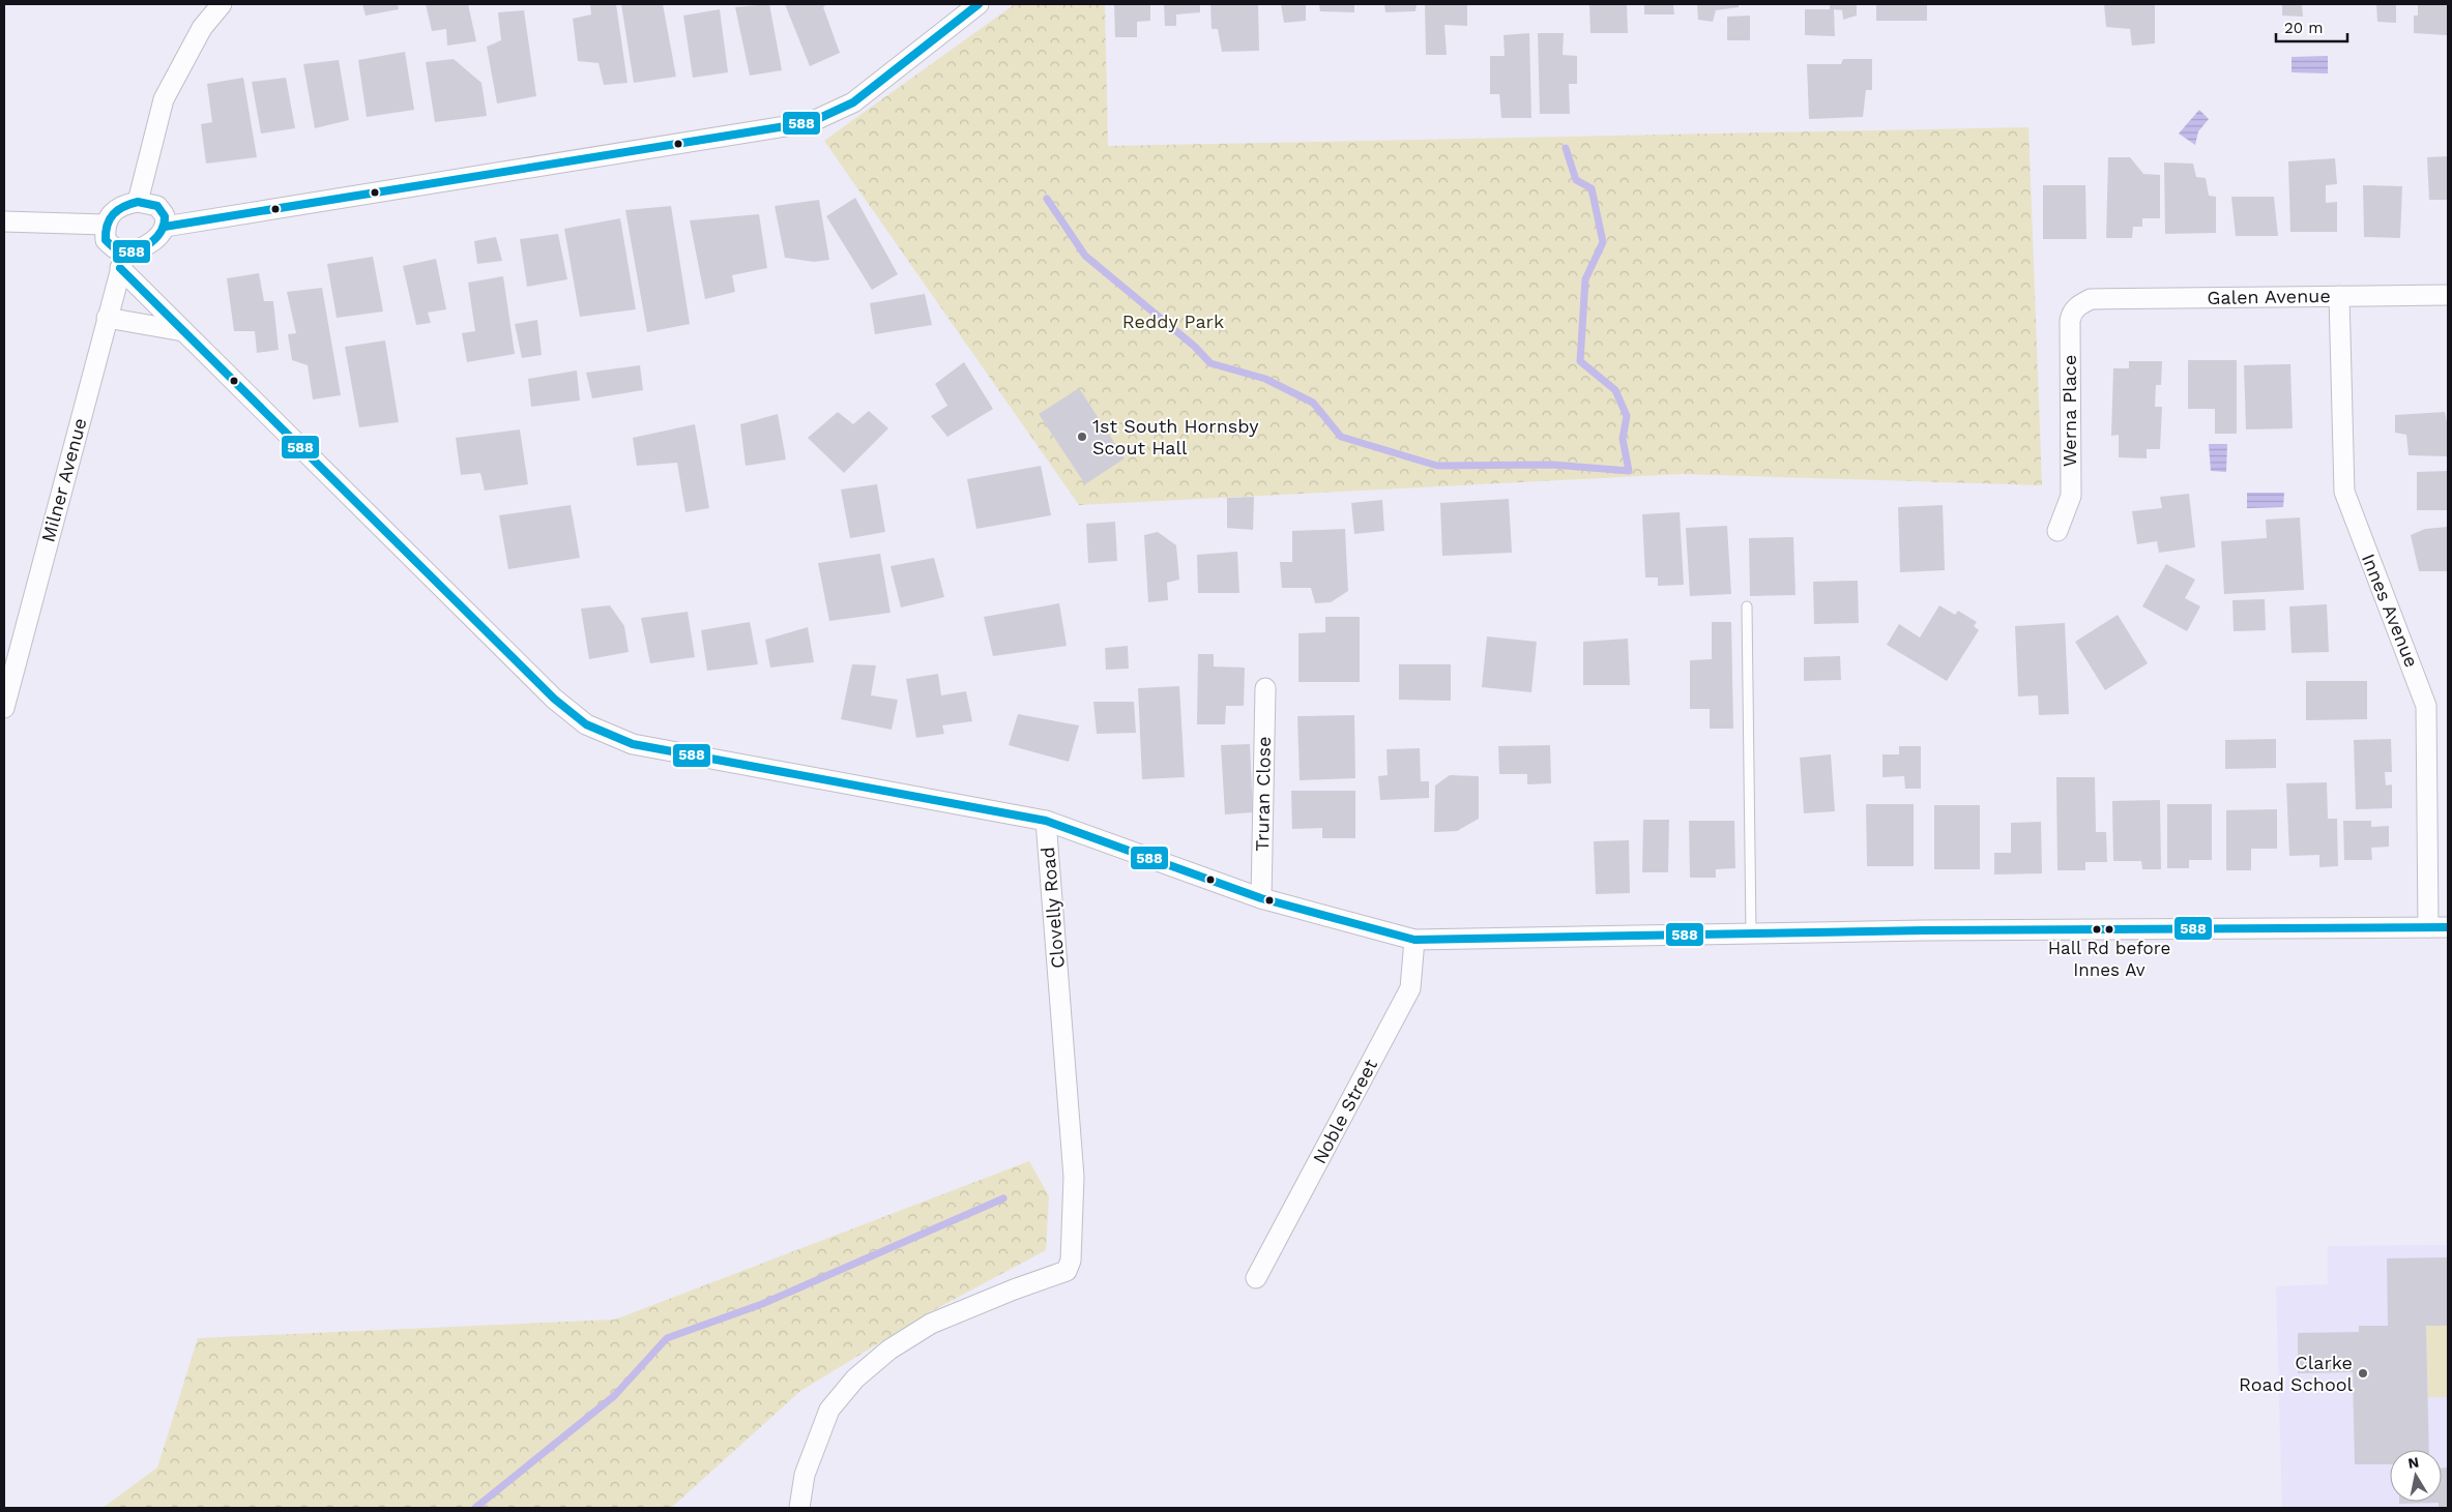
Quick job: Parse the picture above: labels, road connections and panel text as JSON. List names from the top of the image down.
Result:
{
  "streets": {
    "street": [
      "Galen Avenue",
      "Werna Place",
      "Milner Avenue",
      "Innes Avenue",
      "Truran Close",
      "Clovelly Road",
      "Noble Street"
    ]
  },
  "crossings": [
    ["Galen Avenue", "Werna Place"],
    ["Galen Avenue", "Innes Avenue"],
    ["Milner Avenue", "Clovelly Road"]
  ],
  "parks": ["Reddy Park"],
  "places": ["1st South Hornsby Scout Hall", "Hall Rd before Innes Av", "Clarke Road School"],
  "lines": ["transit line 588"],
  "scale_bar": "20 m",
  "north": "top"
}
